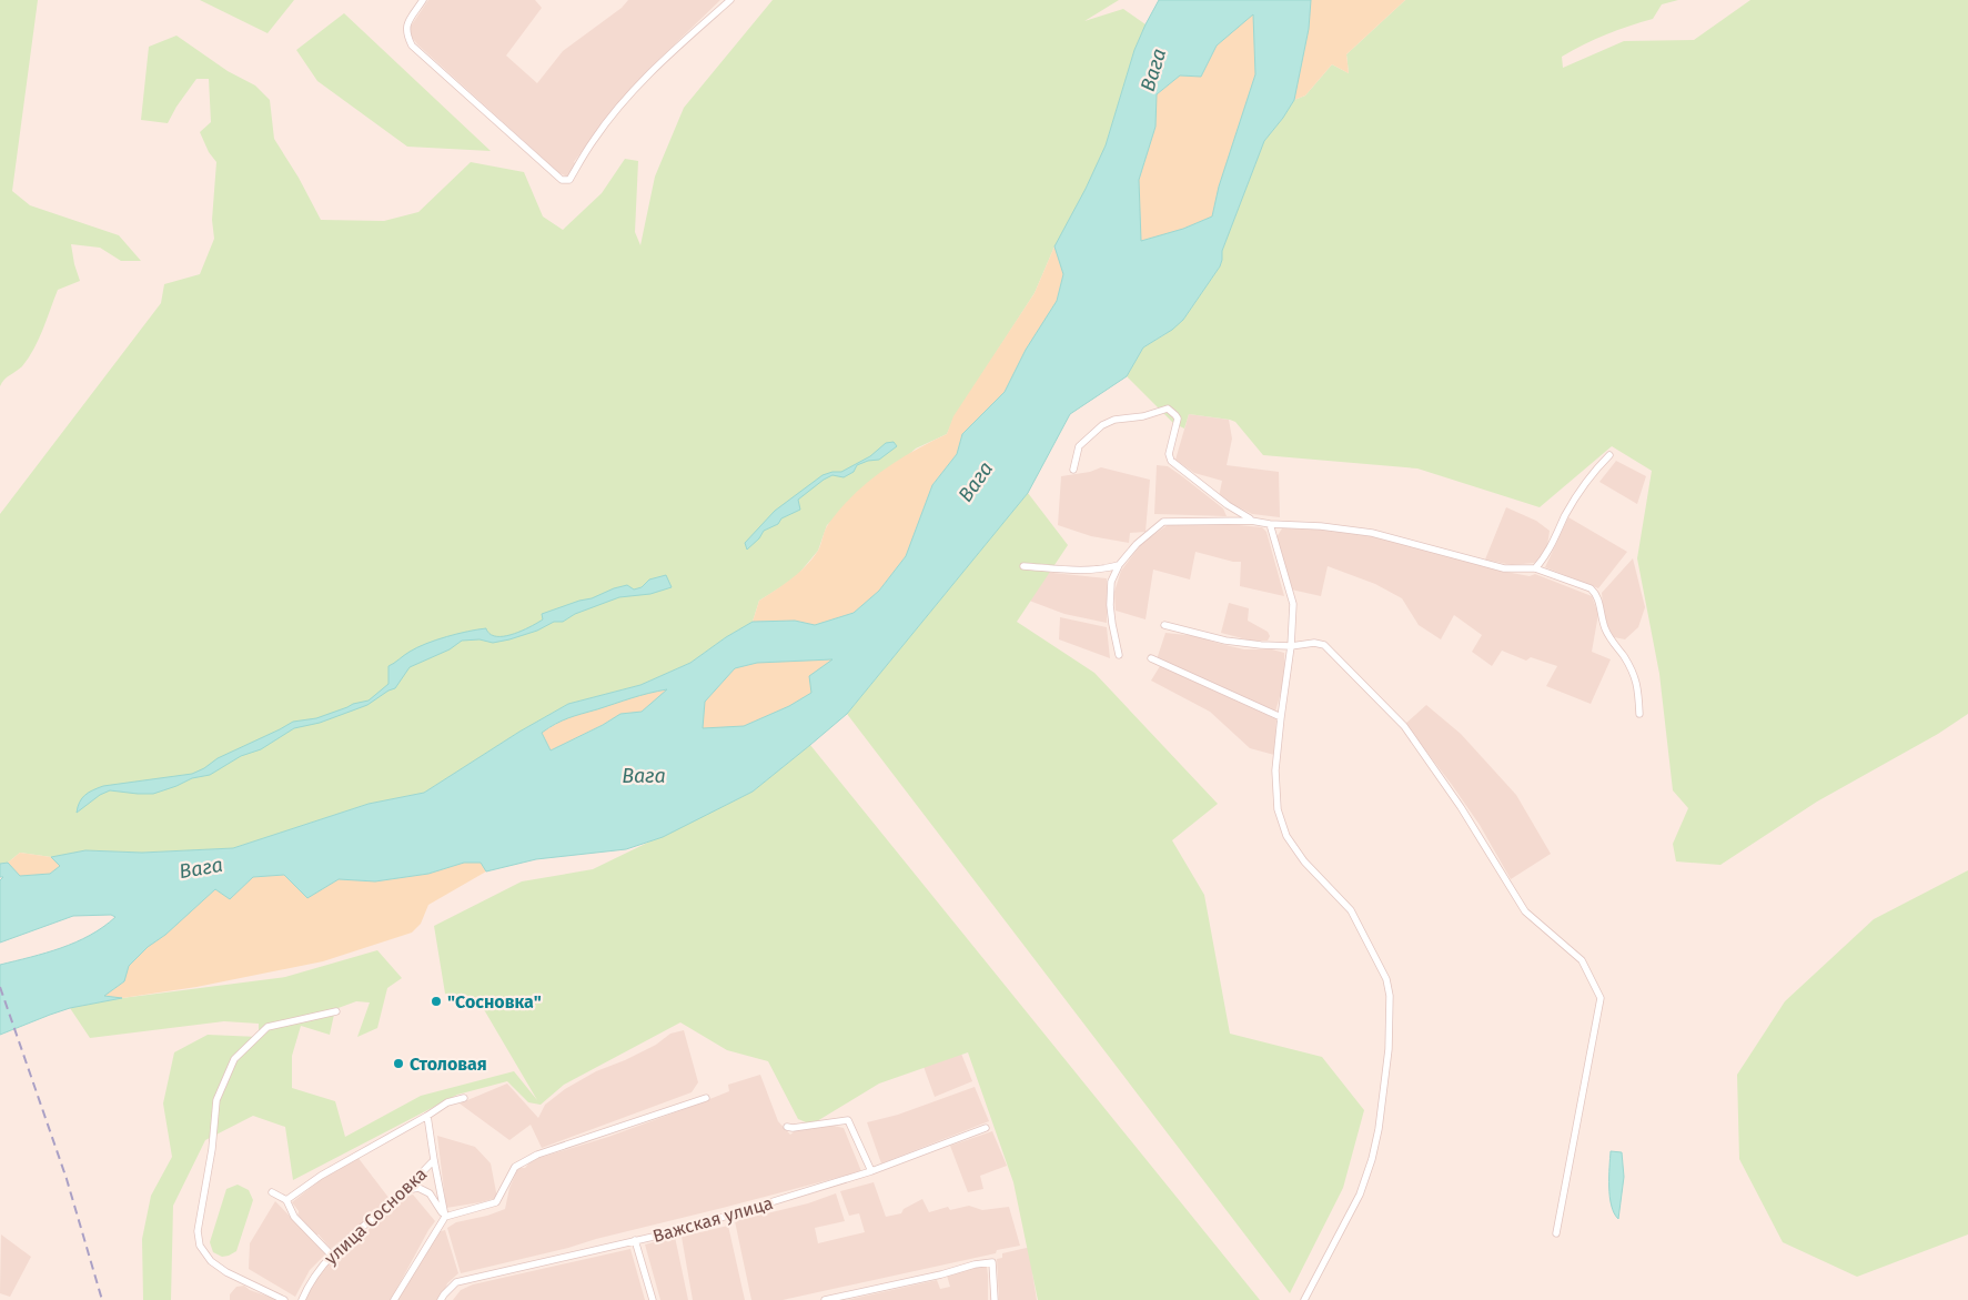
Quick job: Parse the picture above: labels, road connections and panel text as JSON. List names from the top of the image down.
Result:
{
  "streets": {
    "street": ["улица Сосновка", "Важская улица"]
  },
  "water": ["Вага"],
  "places": ["\"Сосновка\"", "Столовая"]
}
